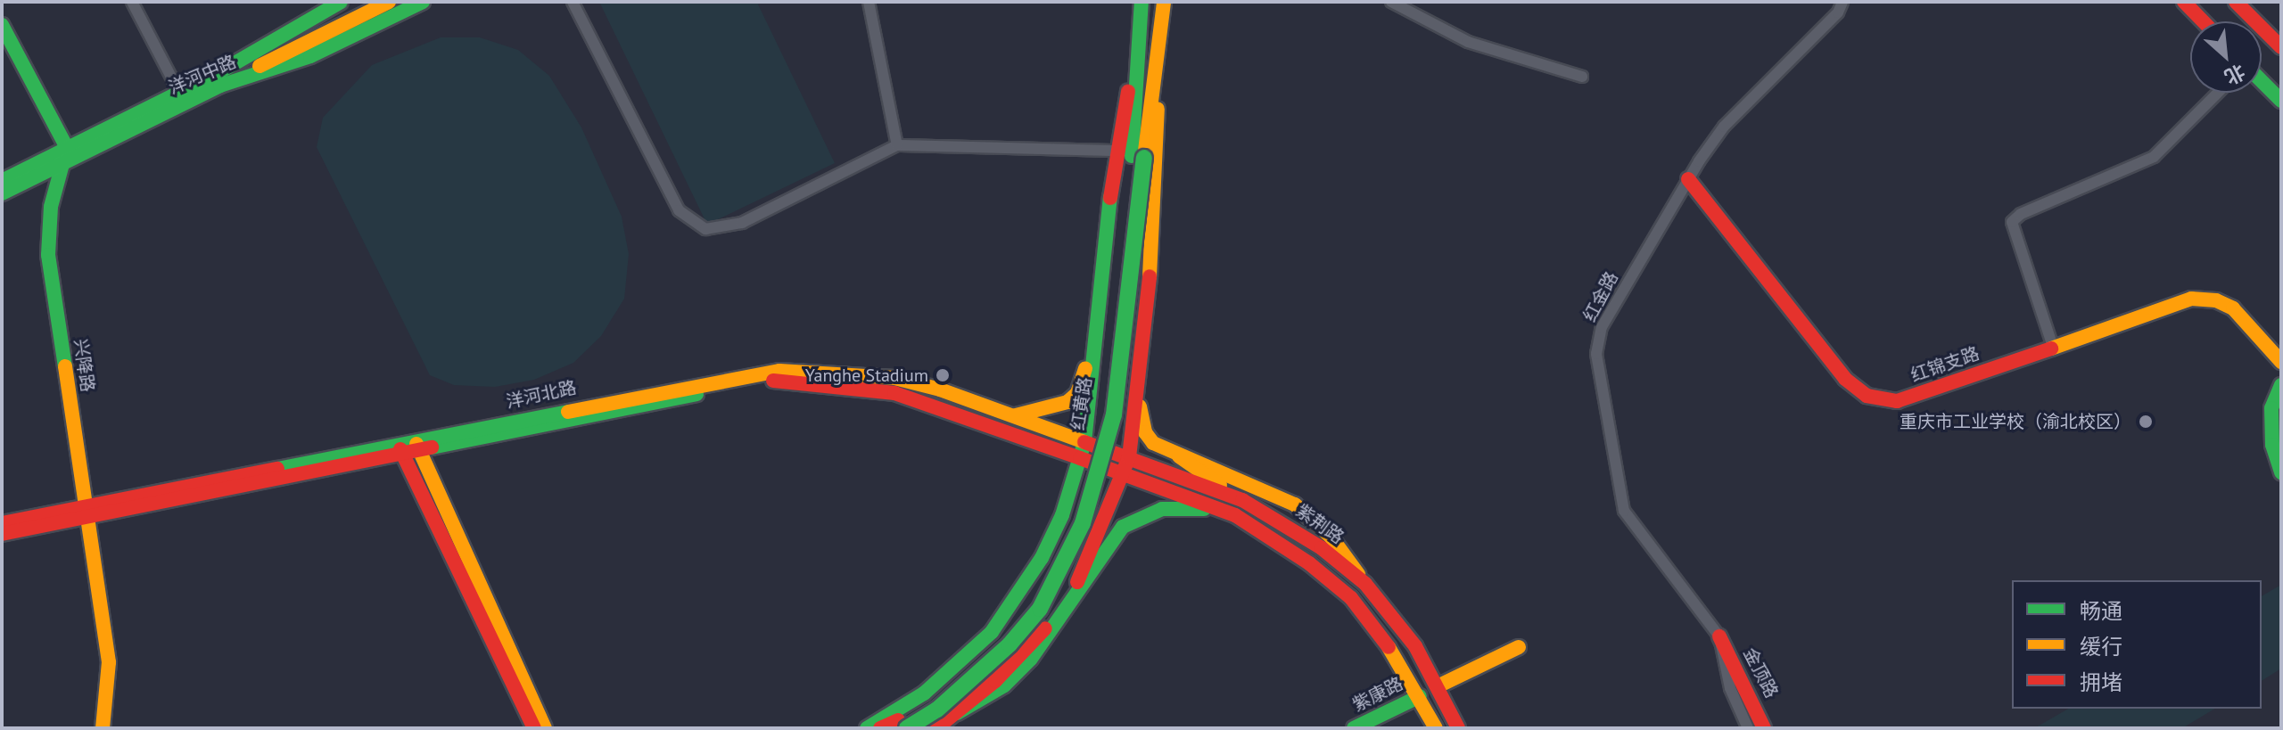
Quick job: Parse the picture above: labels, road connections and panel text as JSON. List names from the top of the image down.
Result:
{
  "streets": {
    "main road": [
      "洋河中路",
      "红锦支路",
      "兴降路",
      "洋河北路",
      "红黄路",
      "紫荆路",
      "金顶路",
      "紫康路"
    ],
    "street": ["红金路"]
  },
  "crossings": [
    ["洋河中路", "兴降路"],
    ["红金路", "红锦支路"],
    ["红金路", "金顶路"],
    ["兴降路", "洋河北路"],
    ["洋河北路", "紫荆路"],
    ["紫荆路", "紫康路"]
  ],
  "places": ["Yanghe Stadium", "重庆市工业学校（渝北校区）"],
  "legend": ["畅通", "缓行", "拥堵"],
  "north": "bottom right"
}
